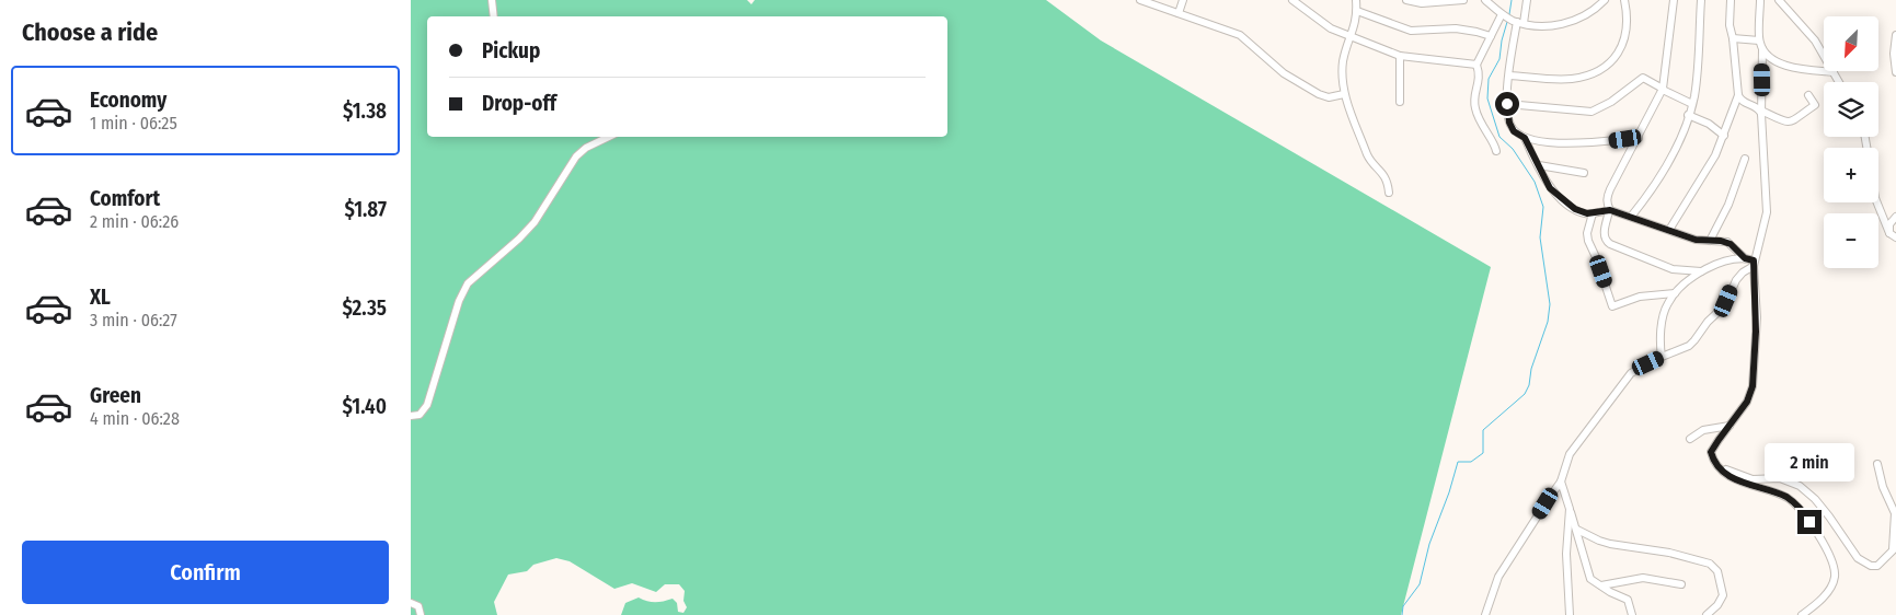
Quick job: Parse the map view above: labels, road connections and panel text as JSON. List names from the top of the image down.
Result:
{
  "north": "bottom left",
  "page": {
    "heading": "Choose a ride",
    "map_buttons": ["+", "−"],
    "banner": ["Pickup", "Drop-off"],
    "list": [
      {
        "name": "Economy",
        "note": "1 min · 06:25",
        "value": "$1.38"
      },
      {
        "name": "Comfort",
        "note": "2 min · 06:26",
        "value": "$1.87"
      },
      {
        "name": "XL",
        "note": "3 min · 06:27",
        "value": "$2.35"
      },
      {
        "name": "Green",
        "note": "4 min · 06:28",
        "value": "$1.40"
      }
    ],
    "bubble": "2 min",
    "buttons": "Confirm"
  }
}
